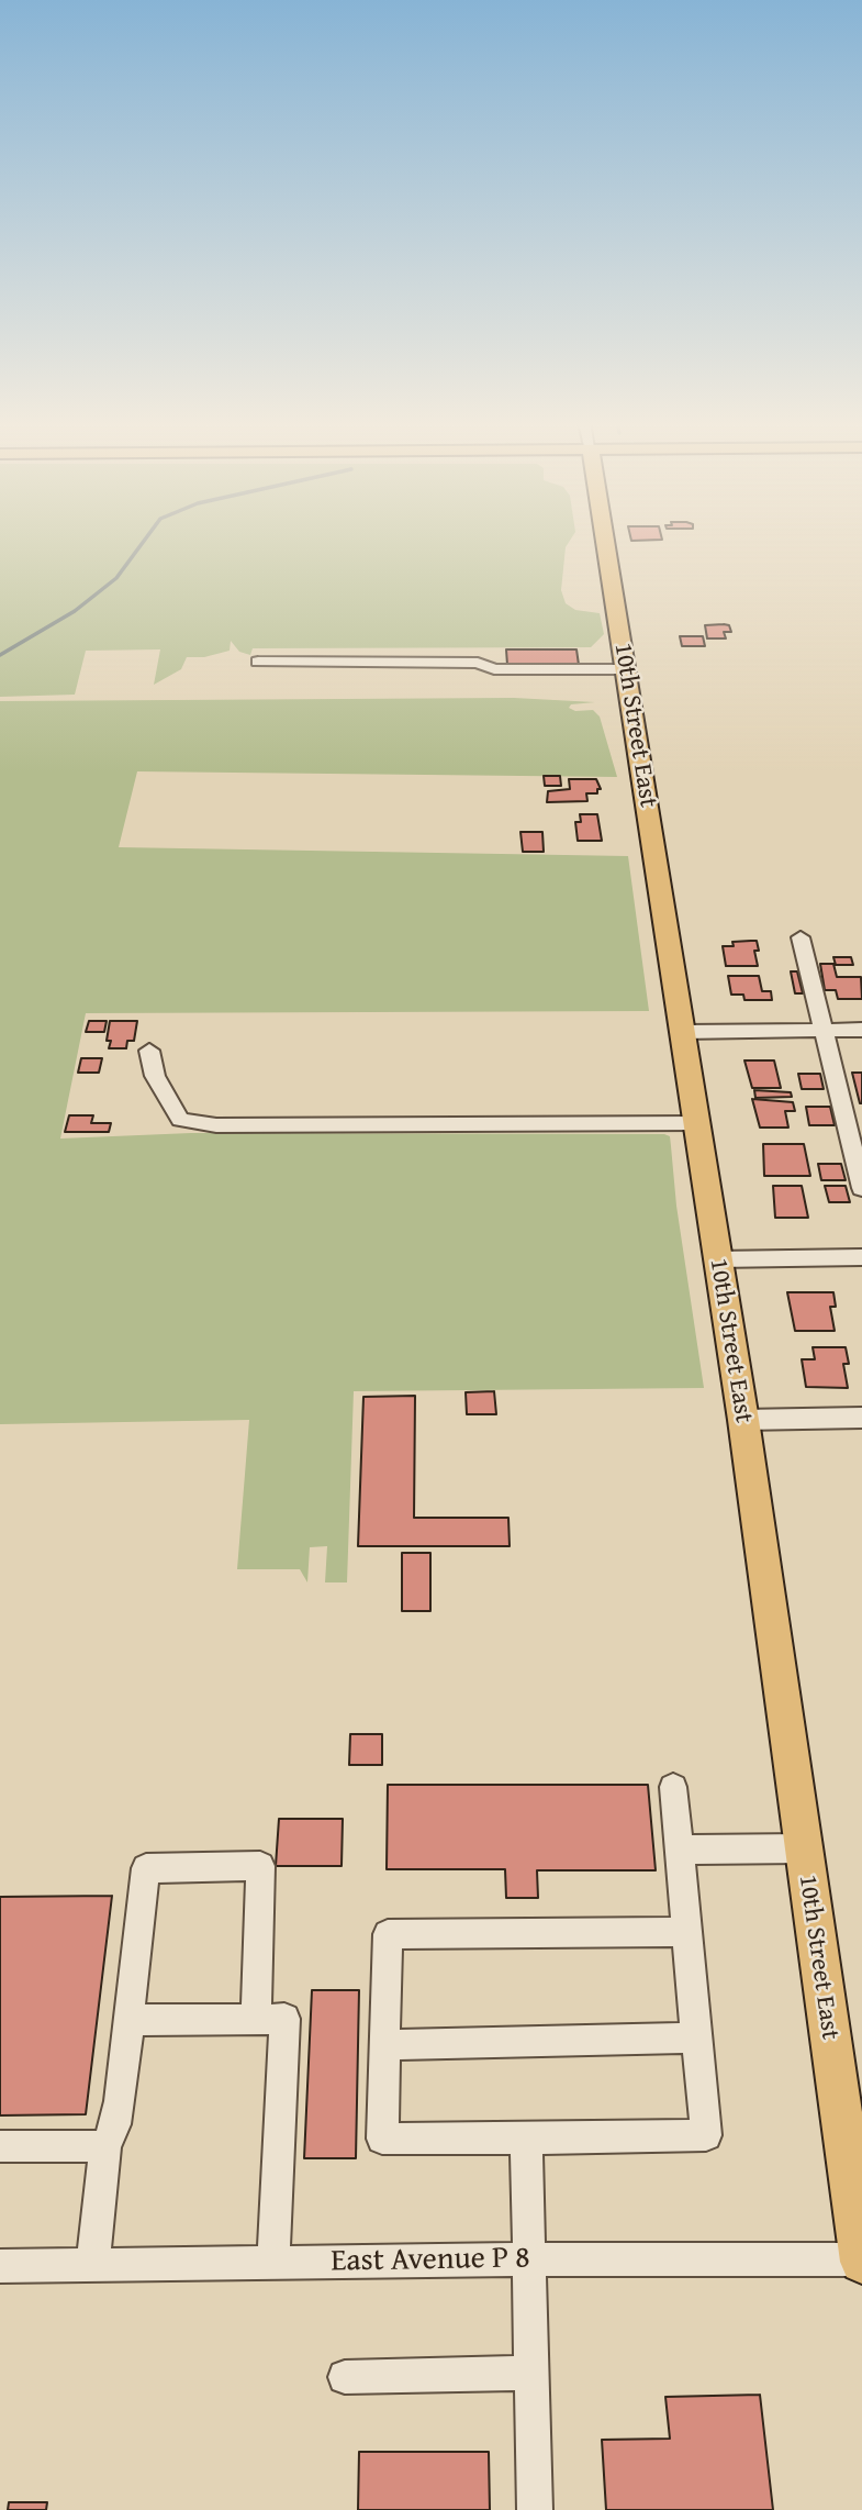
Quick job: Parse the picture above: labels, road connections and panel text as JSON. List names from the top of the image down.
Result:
{
  "streets": {
    "main road": ["10th Street East"],
    "street": ["East Avenue P 8"]
  },
  "crossings": [
    ["10th Street East", "East Avenue P 8"]
  ]
}
